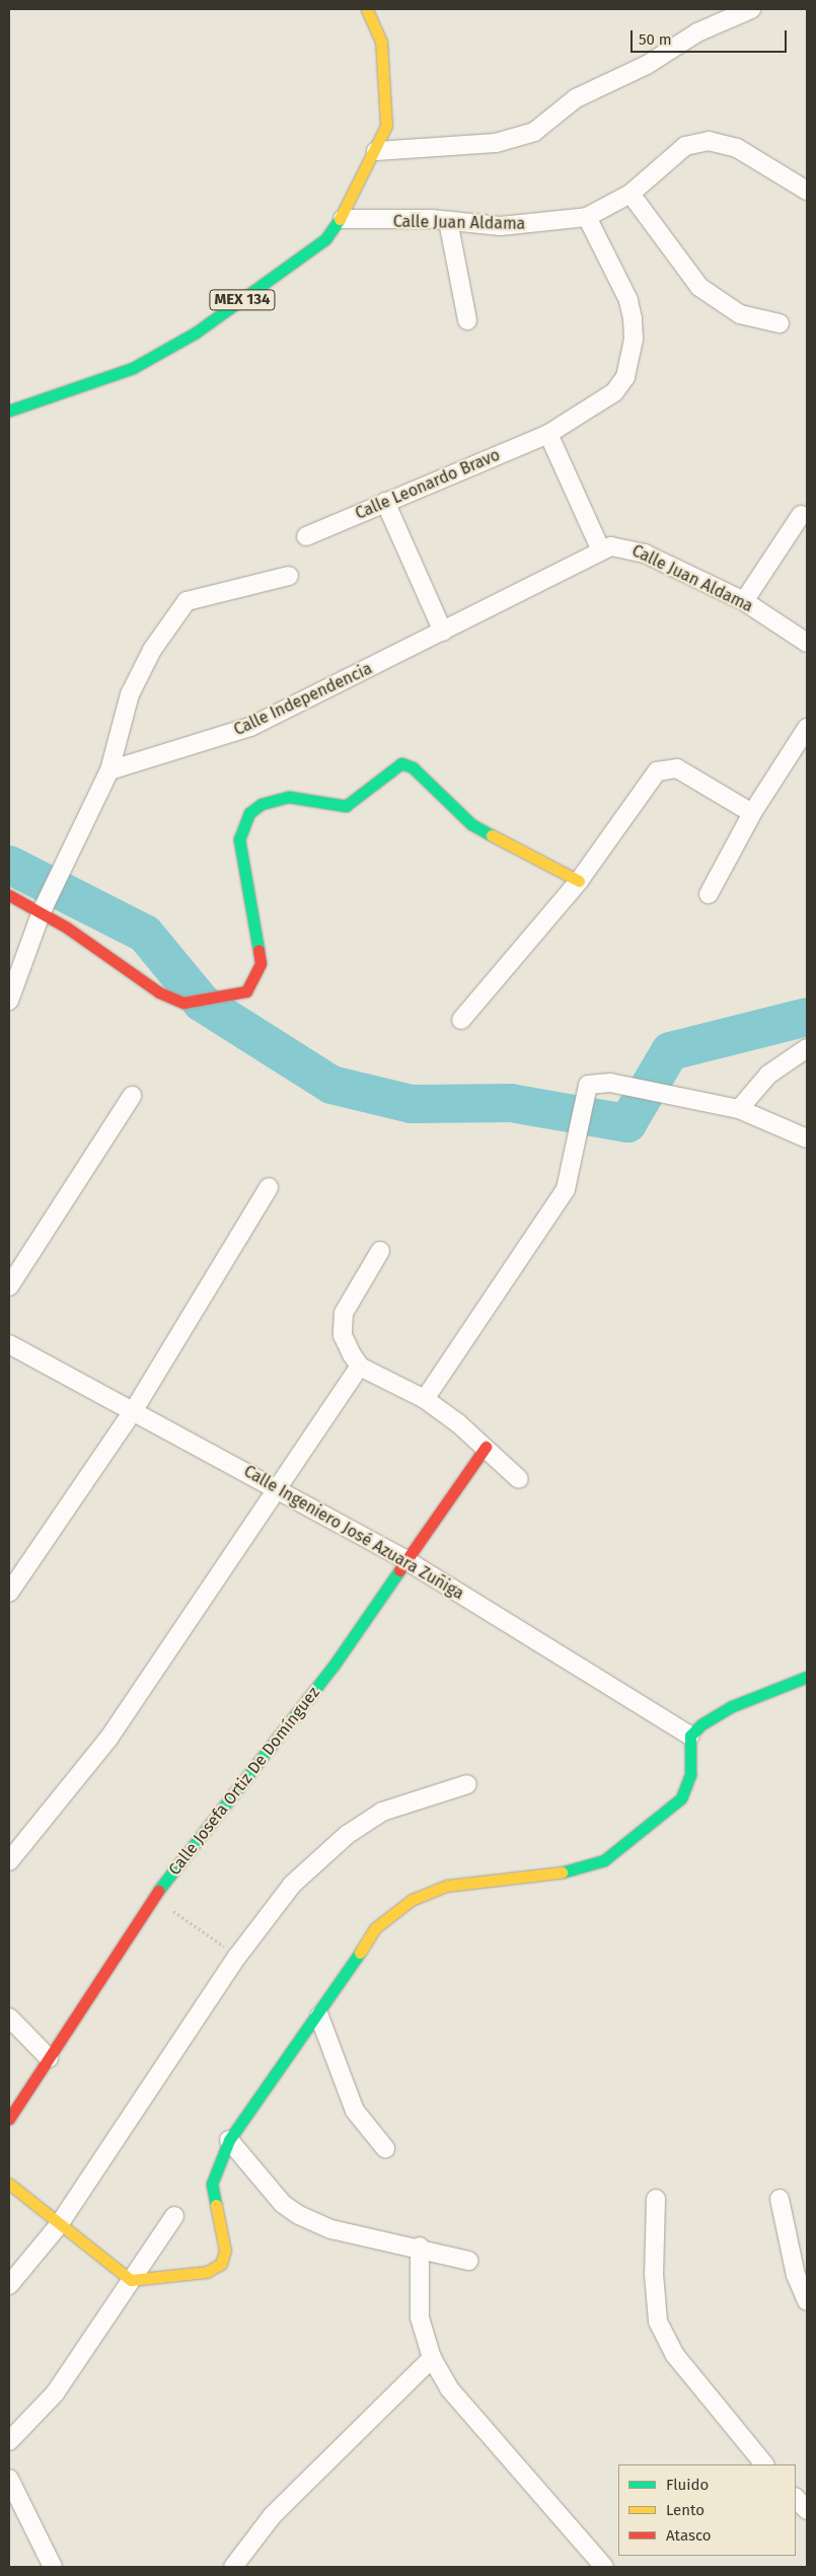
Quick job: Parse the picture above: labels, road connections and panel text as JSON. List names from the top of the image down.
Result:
{
  "streets": {
    "street": [
      "Calle Juan Aldama",
      "MEX 134",
      "Calle Leonardo Bravo",
      "Calle Independencia",
      "Calle Ingeniero José Azuara Zuñiga",
      "Calle Josefa Ortiz De Domínguez"
    ]
  },
  "crossings": [
    ["Calle Juan Aldama", "MEX 134"],
    ["Calle Juan Aldama", "Calle Independencia"],
    ["Calle Ingeniero José Azuara Zuñiga", "Calle Josefa Ortiz De Domínguez"]
  ],
  "legend": ["Fluido", "Lento", "Atasco"],
  "scale_bar": "50 m"
}
